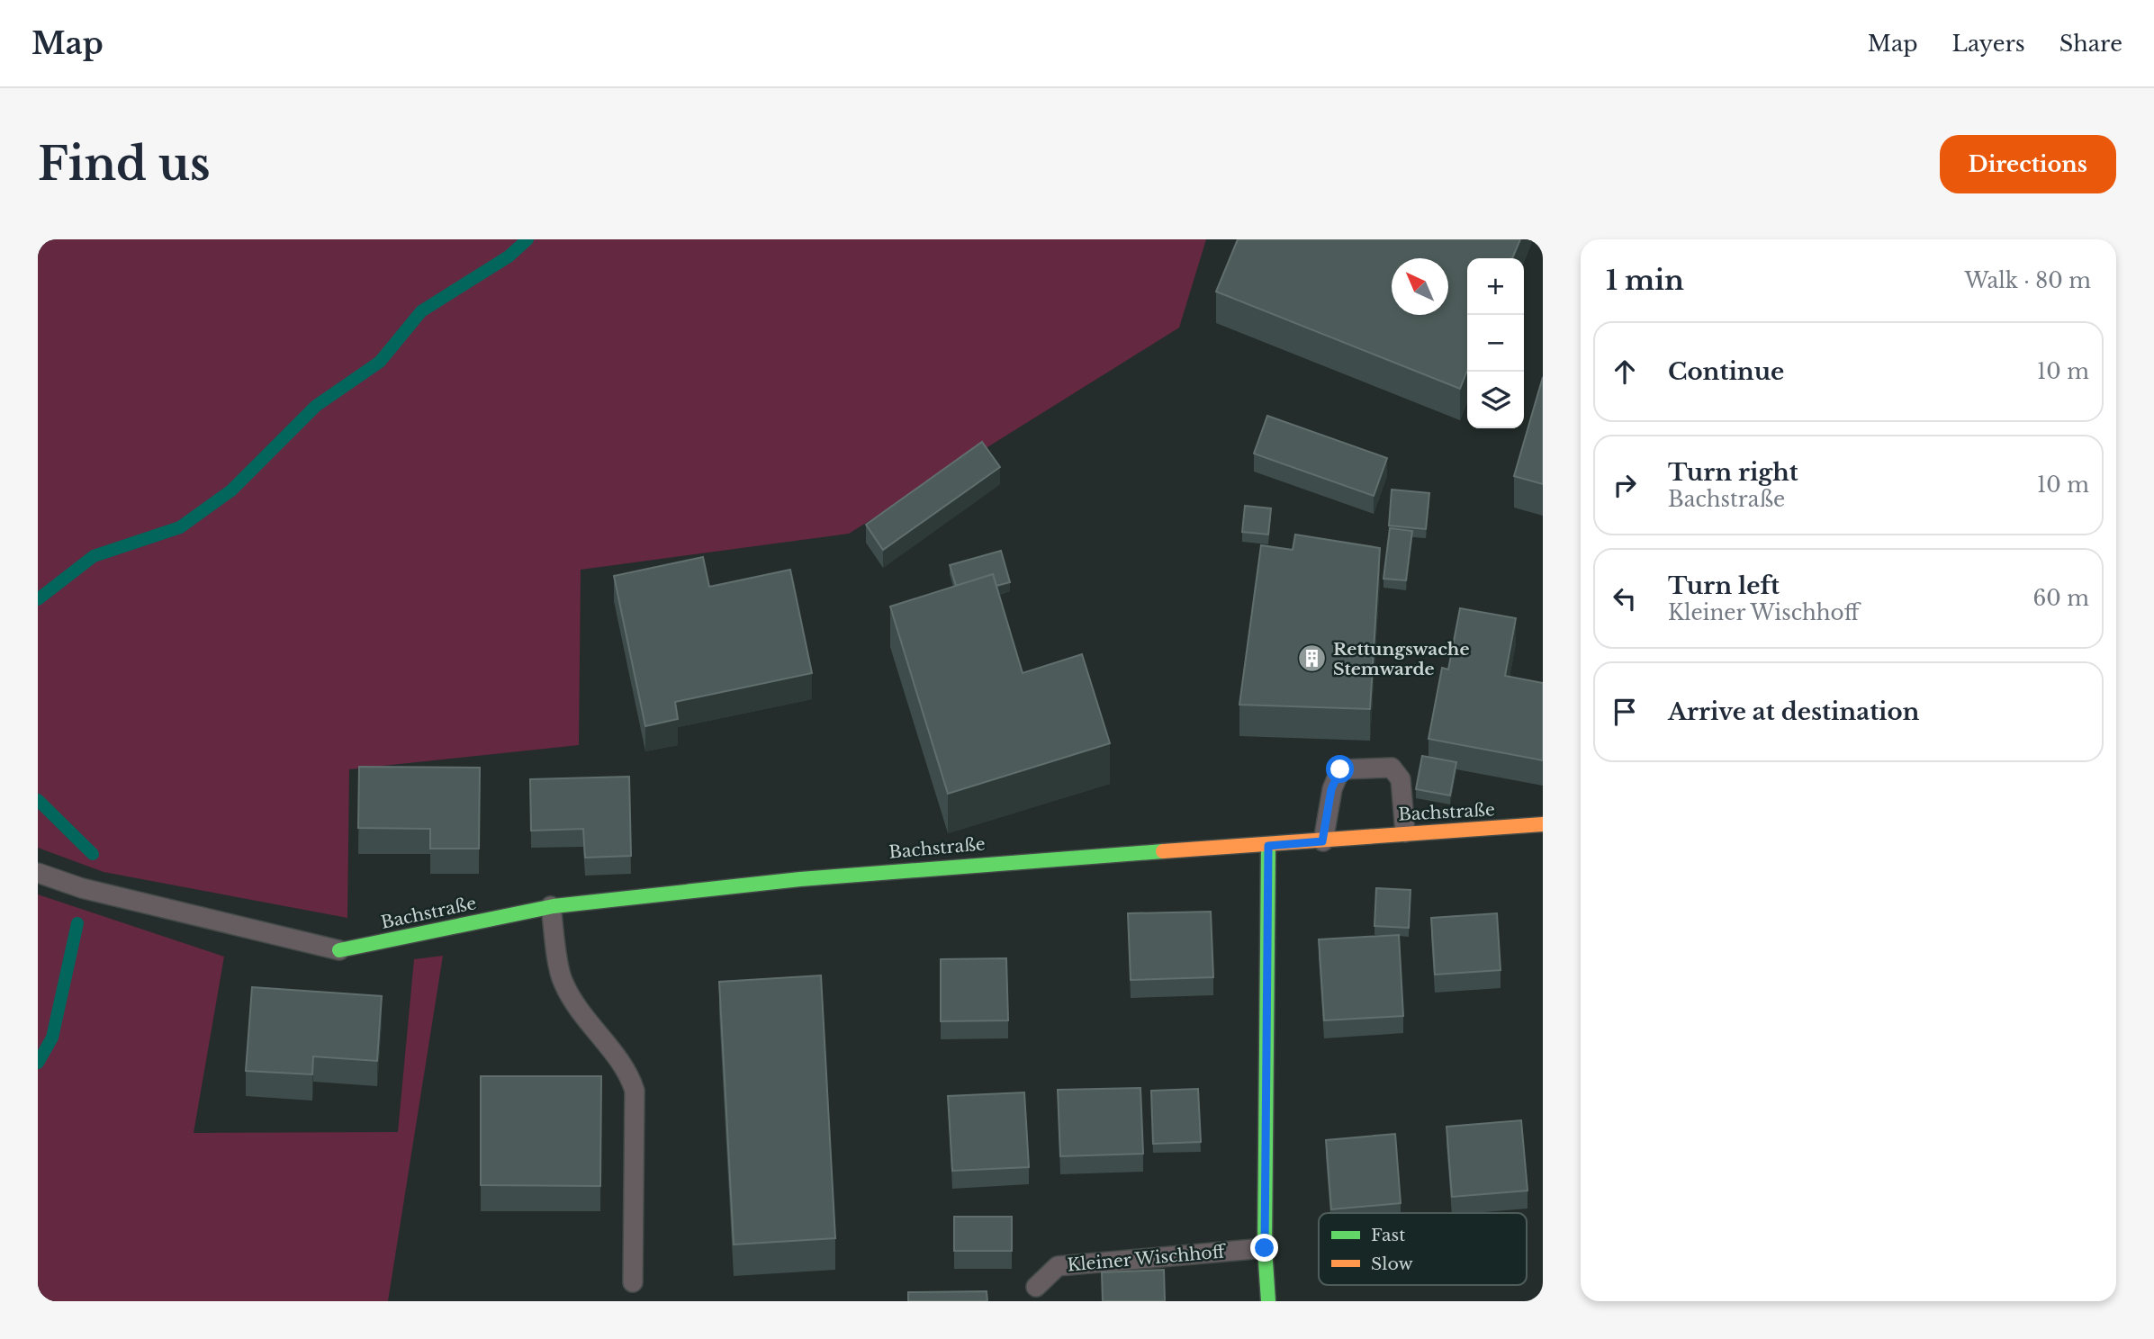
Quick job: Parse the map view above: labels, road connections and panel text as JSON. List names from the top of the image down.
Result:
{
  "streets": {
    "street": ["Bachstraße"],
    "lane": ["Kleiner Wischhoff"]
  },
  "places": {
    "building": ["Rettungswache Stemwarde"]
  },
  "legend": ["Fast", "Slow"],
  "north": "top left",
  "page": {
    "header": "Map",
    "nav": ["Map", "Layers", "Share"],
    "buttons": "Directions",
    "title": "Find us",
    "heading": ["1 min", "Walk · 80 m"],
    "map_buttons": ["+", "−"],
    "list": [
      ["Continue", "10 m"],
      ["Turn right", "Bachstraße", "10 m"],
      ["Turn left", "Kleiner Wischhoff", "60 m"],
      "Arrive at destination"
    ]
  }
}
